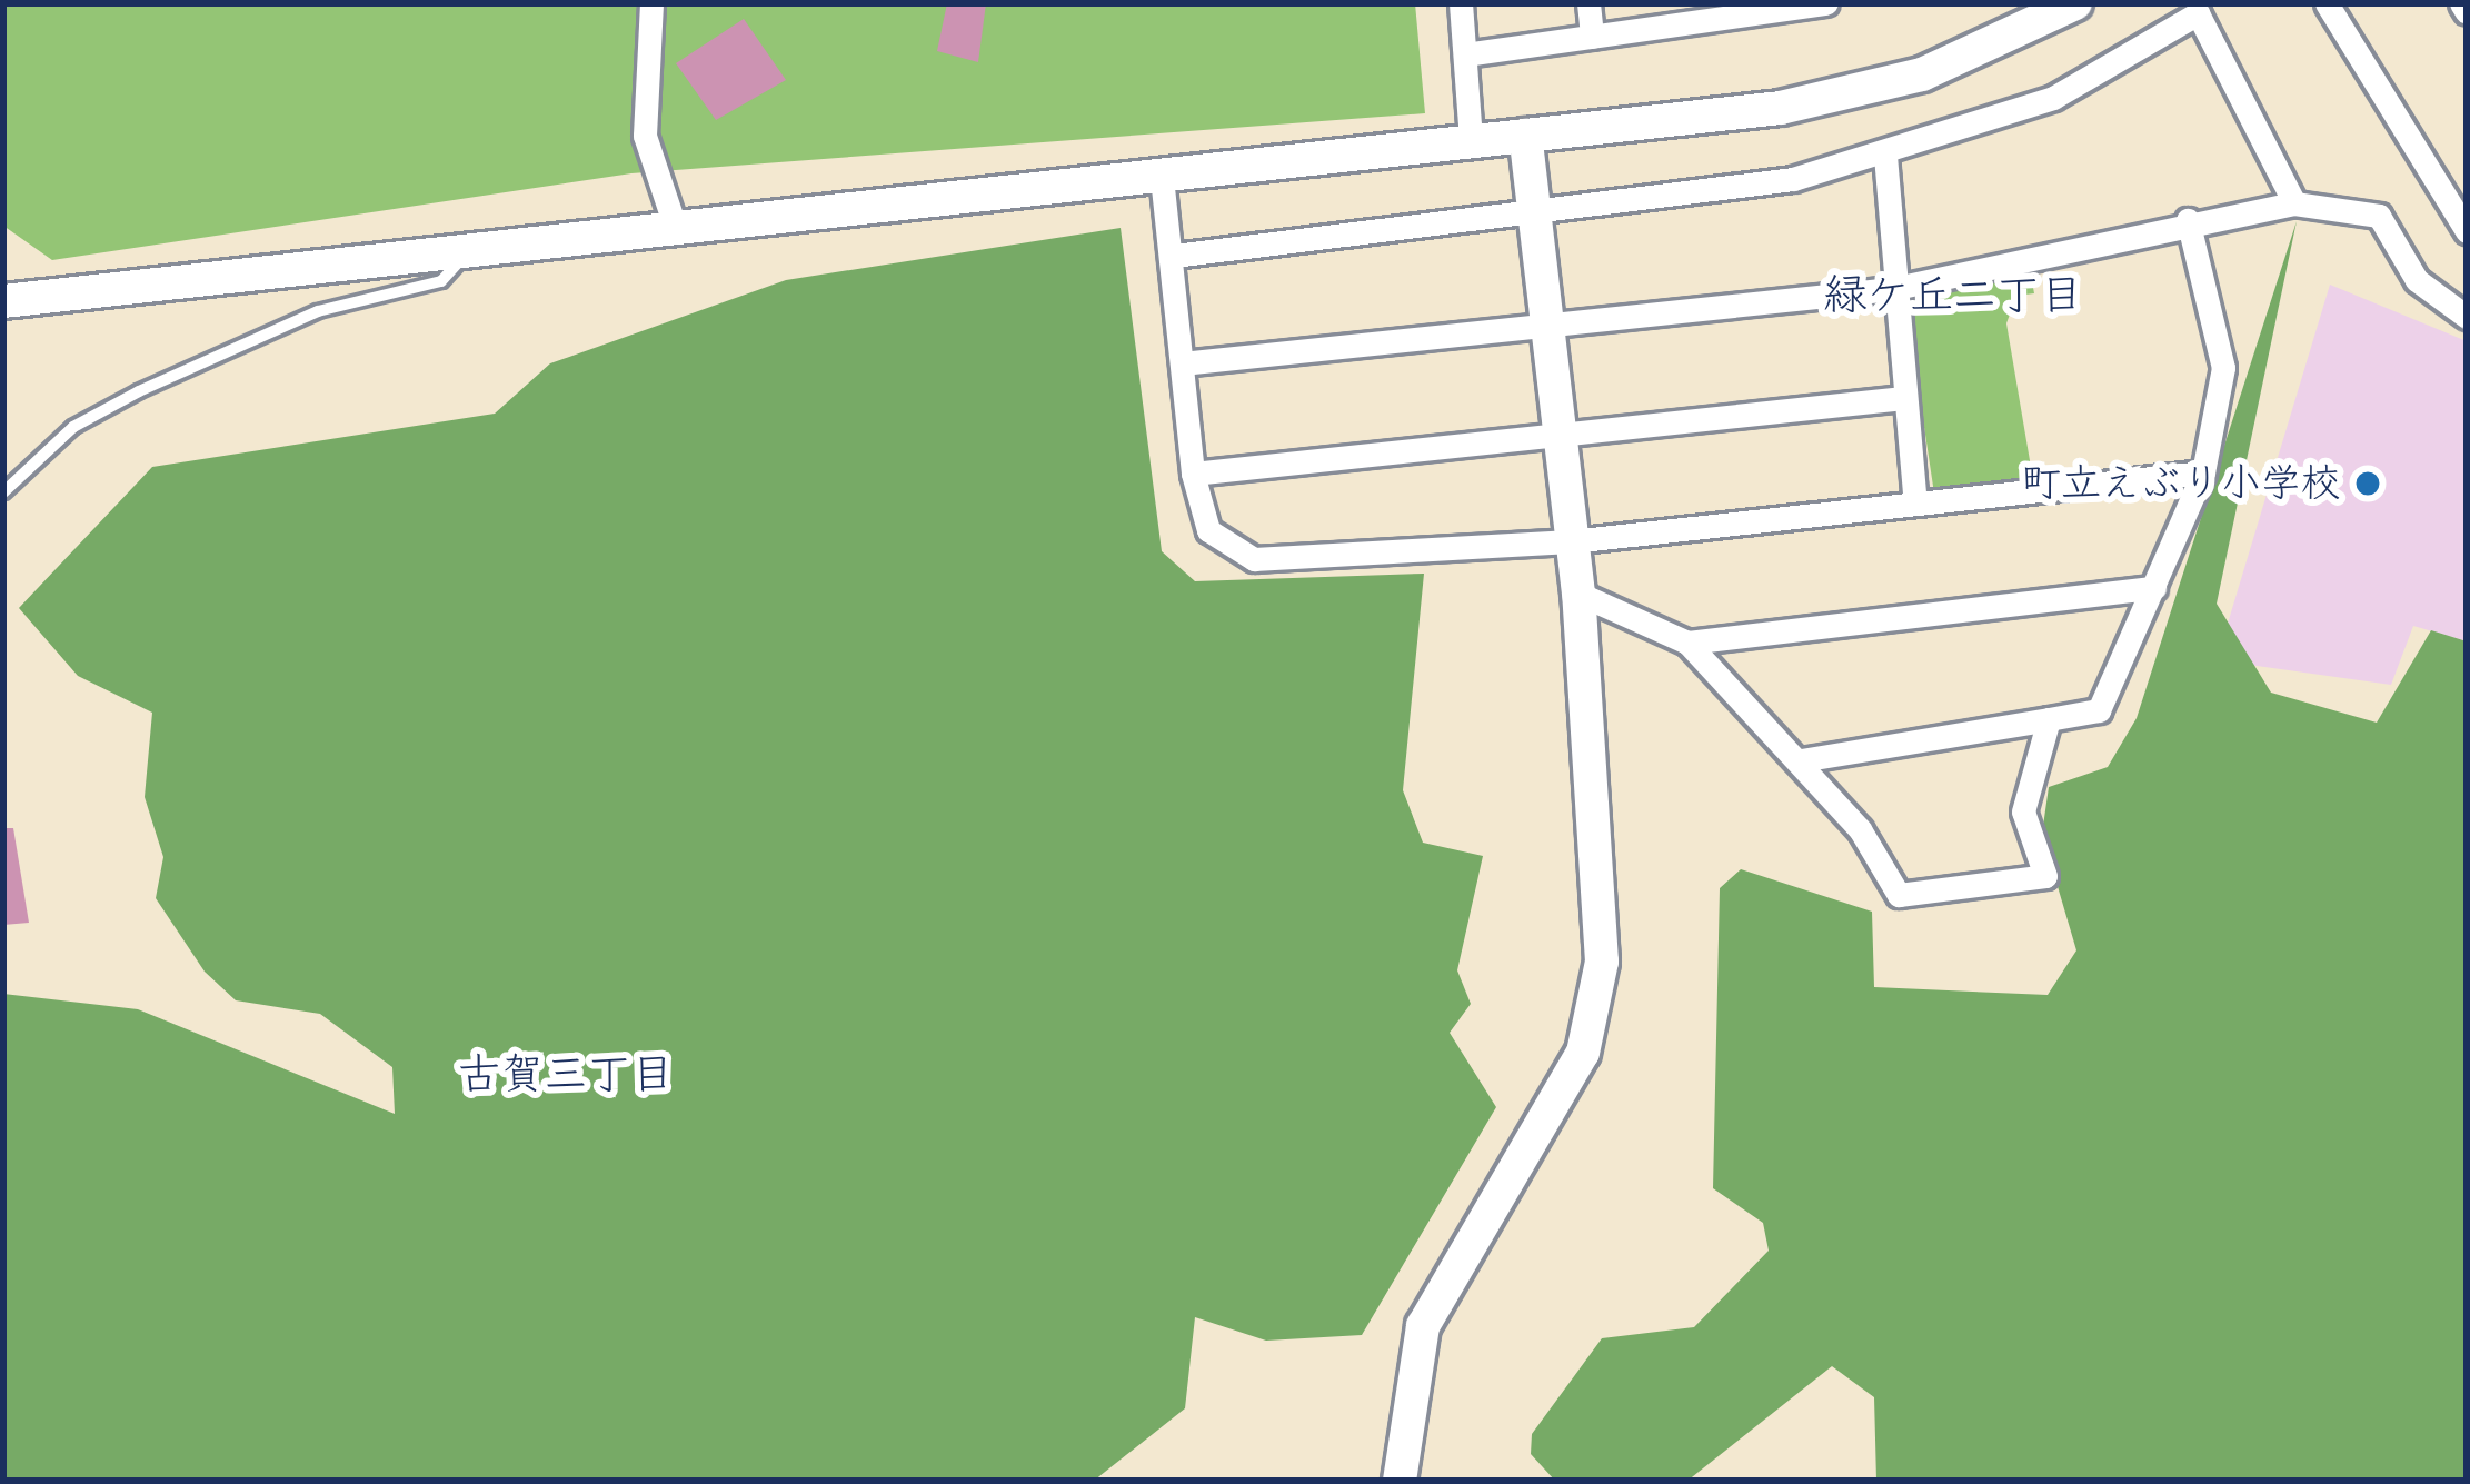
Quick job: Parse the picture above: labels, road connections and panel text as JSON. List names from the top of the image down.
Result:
{
  "districts": ["緑ケ丘二丁目", "古賀三丁目"],
  "places": ["町立えぶり小学校"]
}
